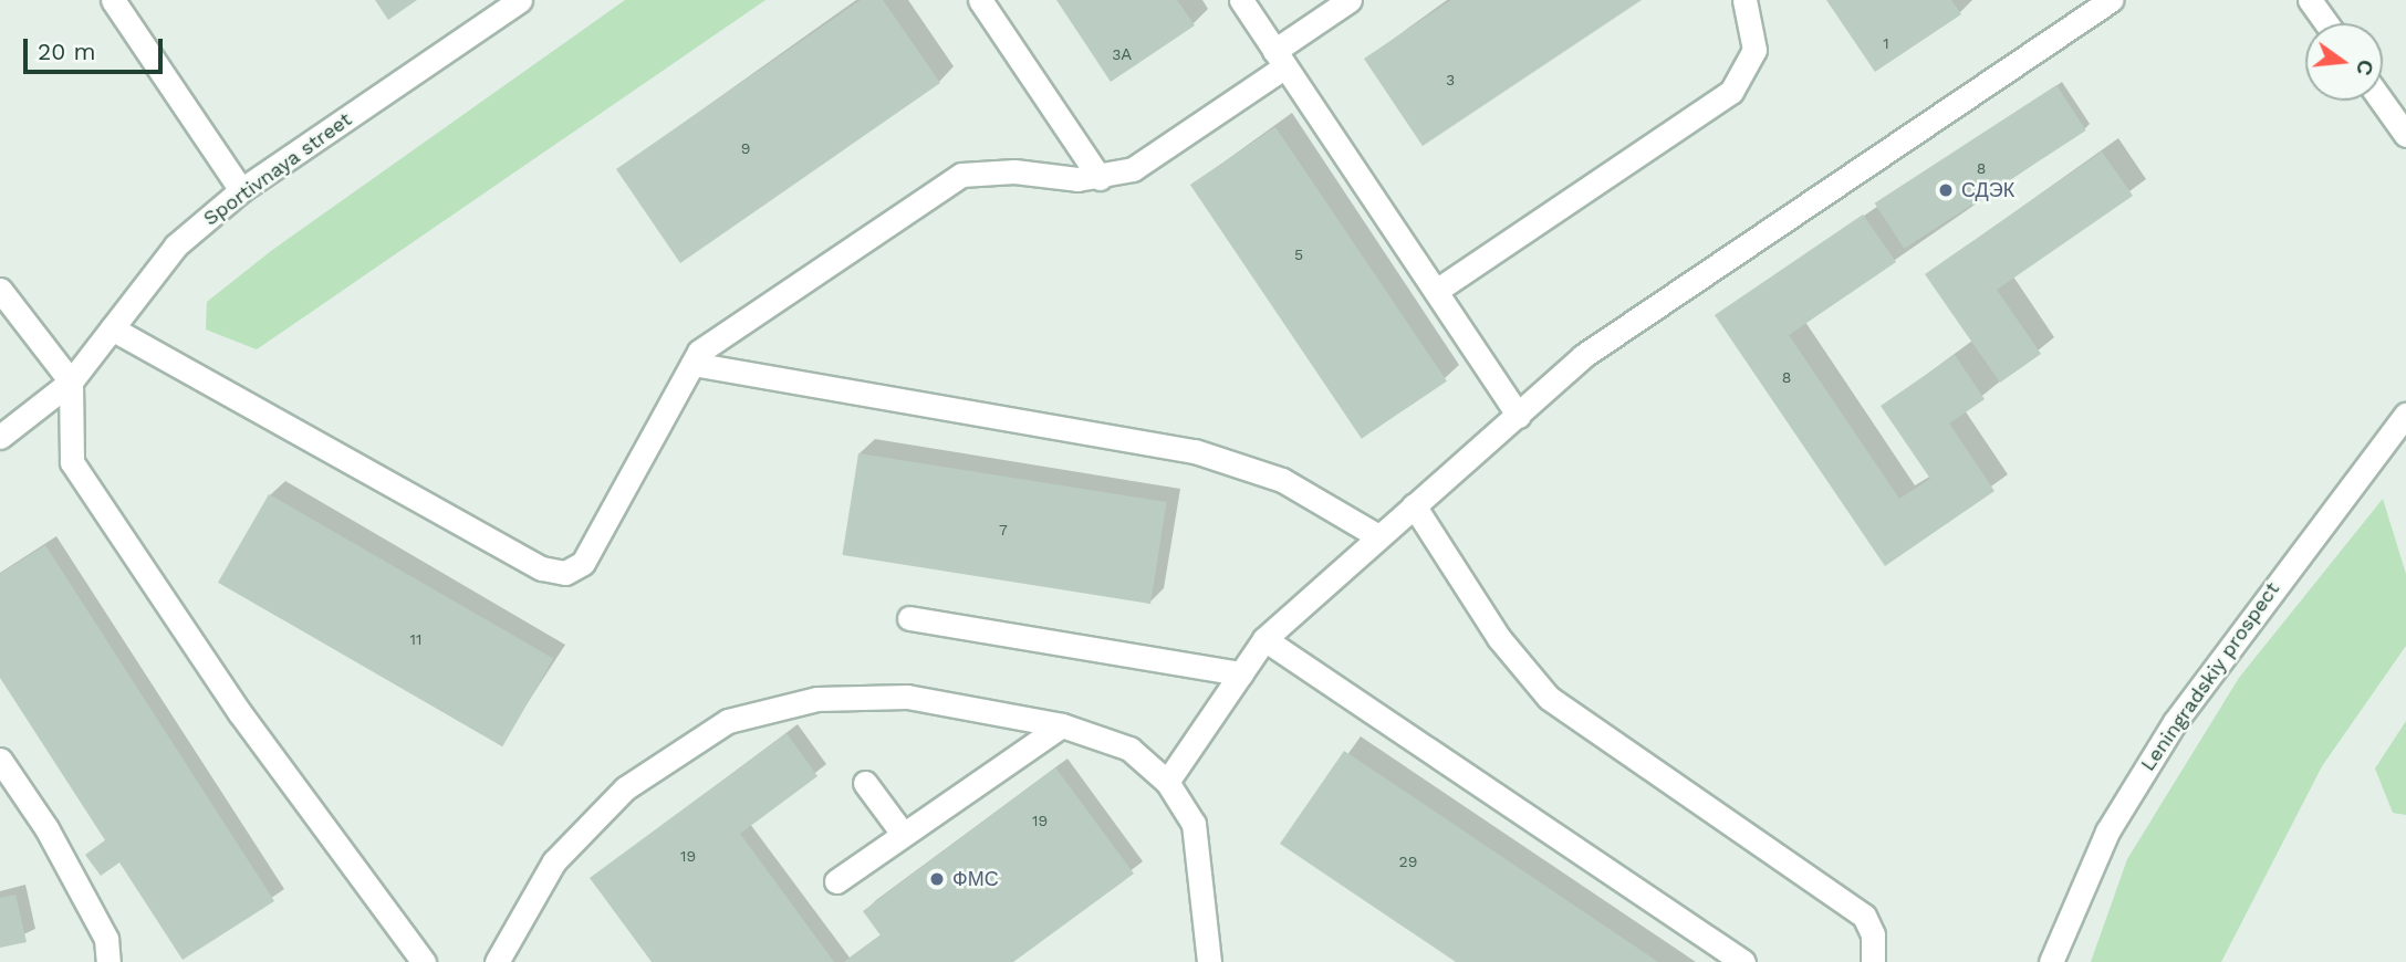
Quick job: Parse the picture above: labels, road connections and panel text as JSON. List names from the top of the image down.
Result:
{
  "streets": {
    "street": ["Sportivnaya street", "Leningradskiy prospect"]
  },
  "places": ["СДЭК", "ФМС"],
  "house_numbers": [
    "1",
    "3А",
    "3",
    "9",
    "8",
    "5",
    "8",
    "7",
    "11",
    "19",
    "19",
    "29"
  ],
  "scale_bar": "20 m",
  "north": "right"
}
